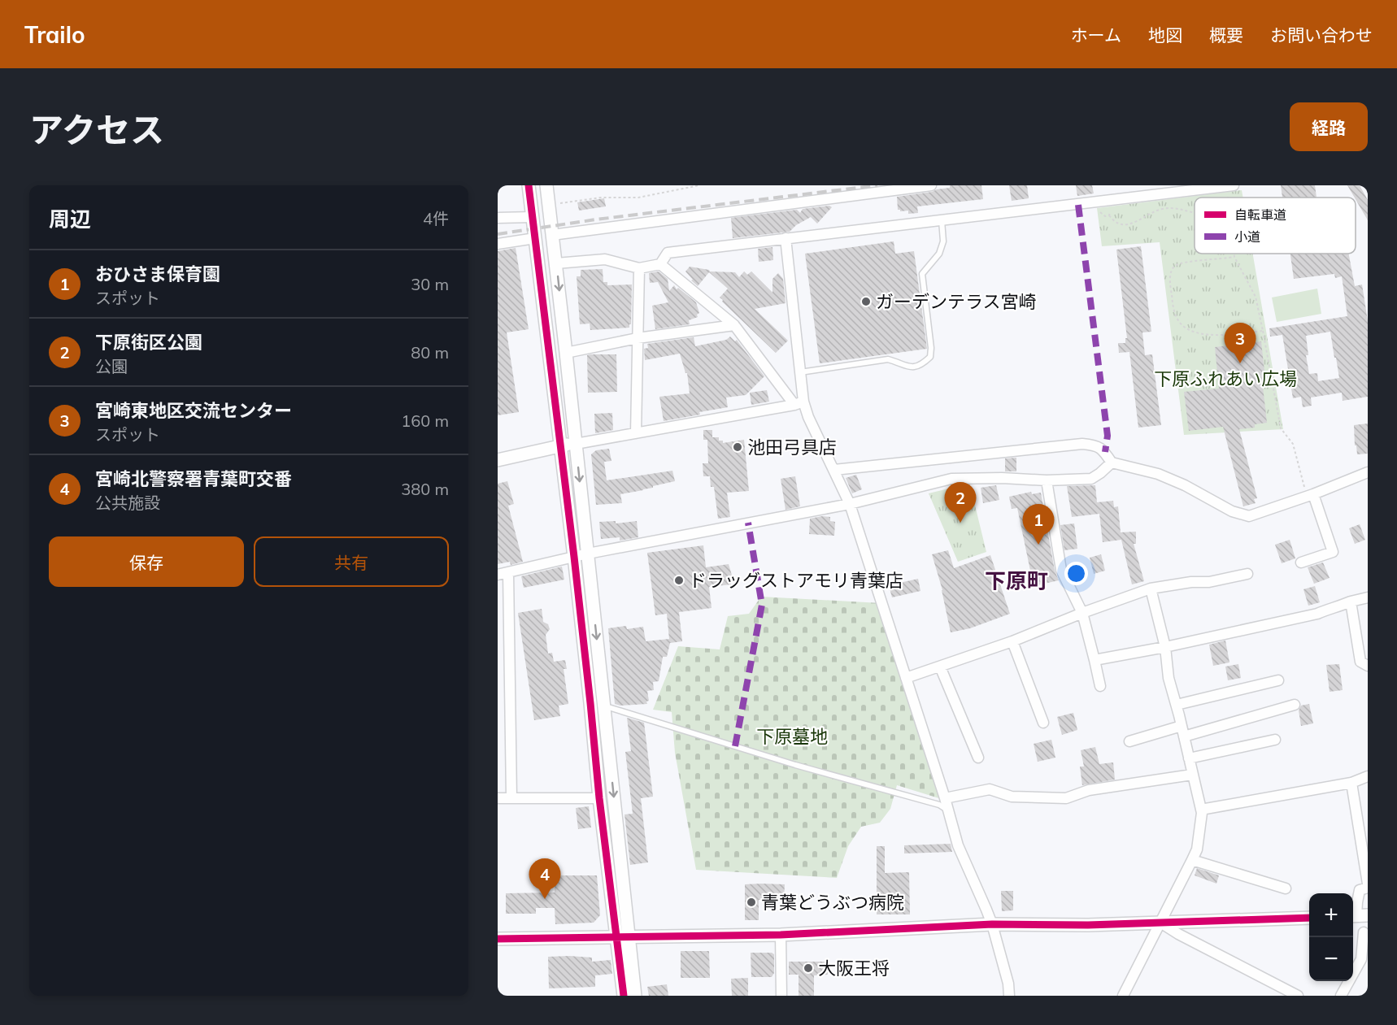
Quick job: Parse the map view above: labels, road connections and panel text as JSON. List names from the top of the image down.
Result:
{
  "districts": ["下原町"],
  "parks": ["下原ふれあい広場", "下原墓地"],
  "places": [
    "ガーデンテラス宮崎",
    "池田弓具店",
    "ドラッグストアモリ青葉店",
    "青葉どうぶつ病院",
    "大阪王将"
  ],
  "legend": ["自転車道", "小道"],
  "page": {
    "header": "Trailo",
    "nav": [
      "ホーム",
      "地図",
      "概要",
      "お問い合わせ"
    ],
    "title": "アクセス",
    "buttons": [
      "経路",
      ["保存", "共有"]
    ],
    "heading": ["周辺", "4件"],
    "list": [
      {
        "mark": "1",
        "name": "おひさま保育園",
        "note": "スポット",
        "value": "30 m"
      },
      {
        "mark": "2",
        "name": "下原街区公園",
        "note": "公園",
        "value": "80 m"
      },
      {
        "mark": "3",
        "name": "宮崎東地区交流センター",
        "note": "スポット",
        "value": "160 m"
      },
      {
        "mark": "4",
        "name": "宮崎北警察署青葉町交番",
        "note": "公共施設",
        "value": "380 m"
      }
    ],
    "pins": [
      "3",
      "2",
      "1",
      "4"
    ],
    "map_buttons": ["+", "−"]
  }
}
